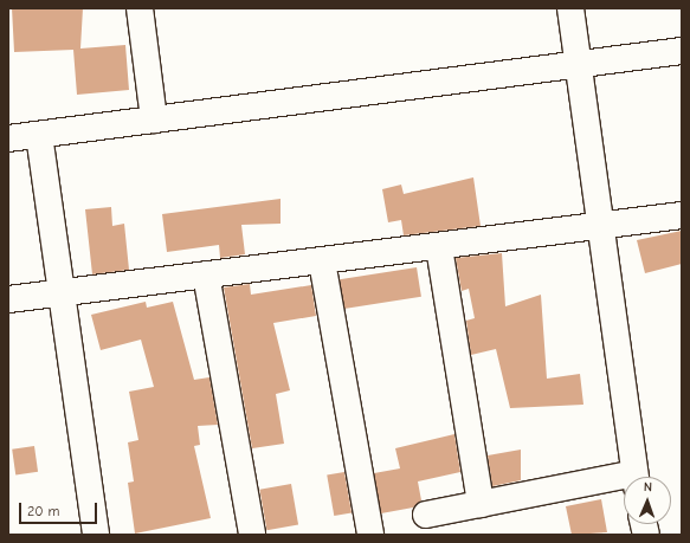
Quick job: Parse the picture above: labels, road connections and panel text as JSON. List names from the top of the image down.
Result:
{
  "scale_bar": "20 m",
  "north": "top"
}
